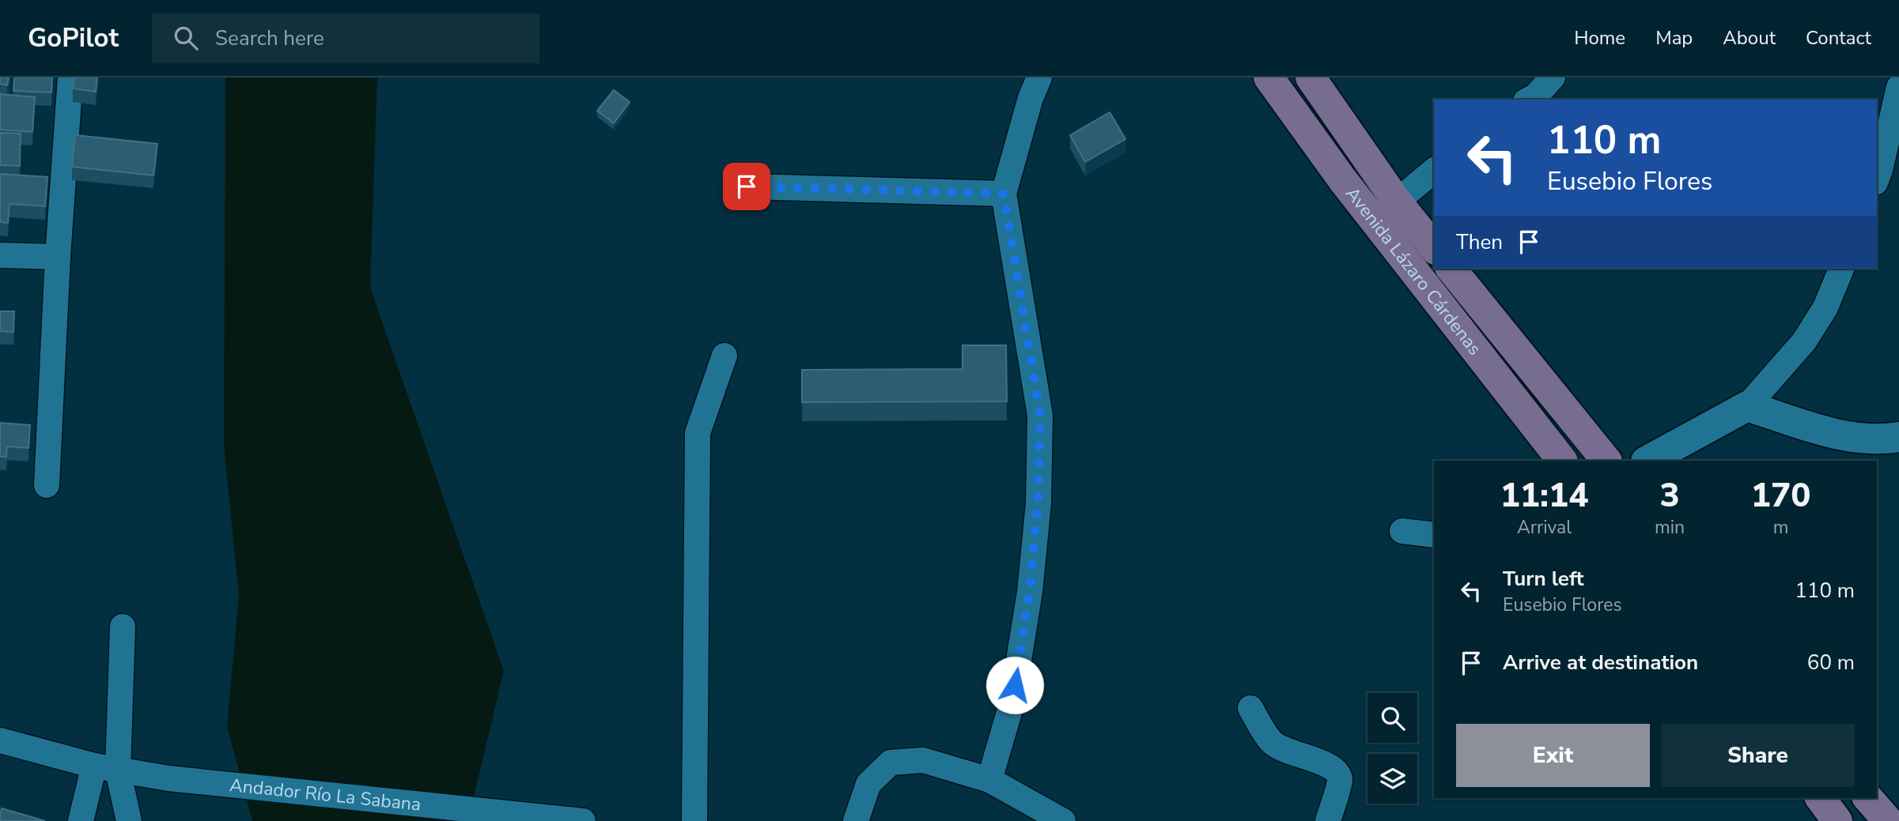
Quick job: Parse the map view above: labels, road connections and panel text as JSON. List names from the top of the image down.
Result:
{
  "streets": {
    "main road": ["Avenida Lázaro Cárdenas"],
    "street": ["Andador Río La Sabana"]
  },
  "page": {
    "header": "GoPilot",
    "search": "Search here",
    "nav": [
      "Home",
      "Map",
      "About",
      "Contact"
    ],
    "turn": ["110 m", "Eusebio Flores"],
    "then": "Then",
    "eta": [
      "11:14",
      "Arrival",
      "3",
      "min",
      "170",
      "m"
    ],
    "list": [
      {
        "name": "Turn left",
        "note": "Eusebio Flores",
        "value": "110 m"
      },
      {
        "name": "Arrive at destination",
        "value": "60 m"
      }
    ],
    "buttons": ["Exit", "Share"]
  }
}
